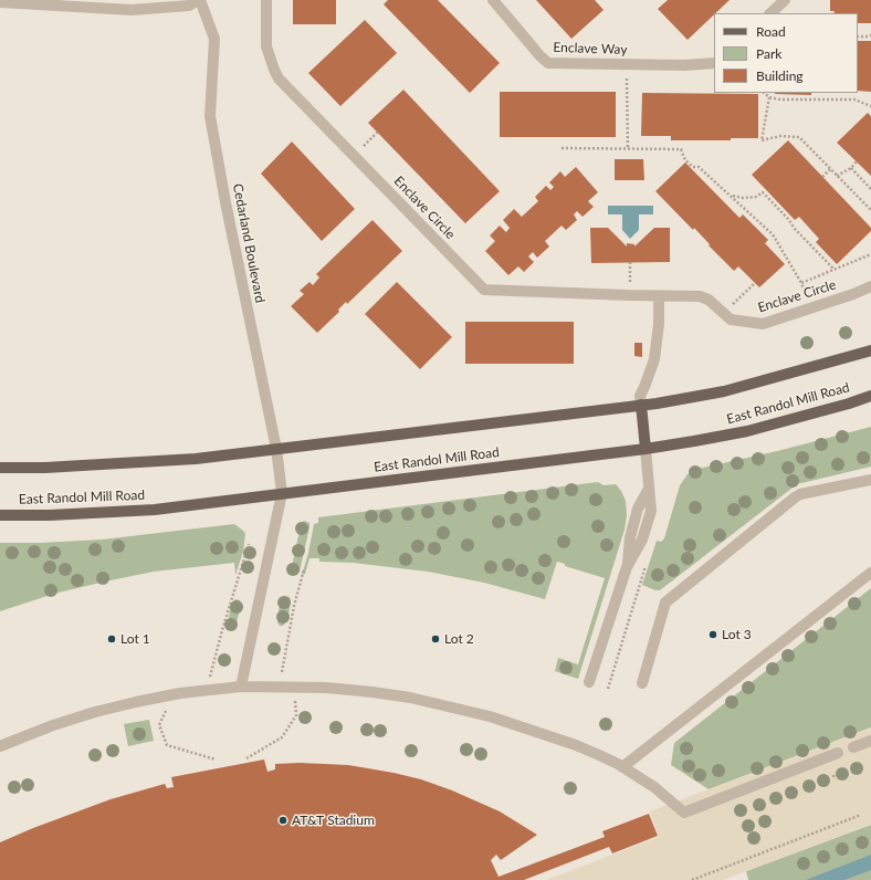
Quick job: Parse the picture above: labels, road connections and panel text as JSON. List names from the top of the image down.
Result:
{
  "streets": {
    "main road": ["East Randol Mill Road"],
    "street": ["Enclave Way", "Enclave Circle", "Cedarland Boulevard"]
  },
  "crossings": [
    ["Cedarland Boulevard", "East Randol Mill Road"]
  ],
  "places": [
    "Lot 3",
    "Lot 1",
    "Lot 2",
    "AT&T Stadium"
  ],
  "legend": ["Road", "Park", "Building"]
}
